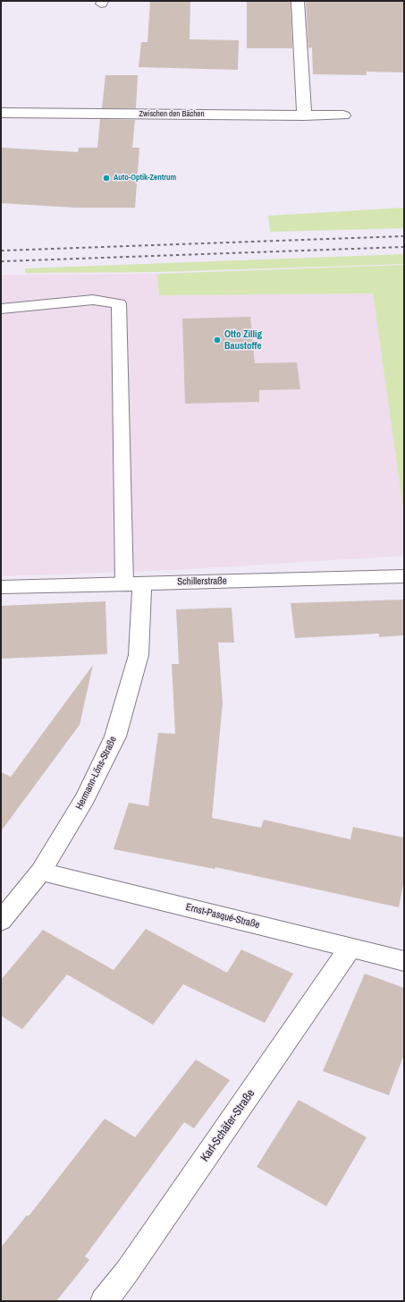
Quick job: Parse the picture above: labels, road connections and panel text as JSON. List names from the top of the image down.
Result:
{
  "streets": {
    "street": [
      "Zwischen den Bächen",
      "Schillerstraße",
      "Hermann-Löns-Straße",
      "Ernst-Pasqué-Straße",
      "Karl-Schäfer-Straße"
    ]
  },
  "crossings": [
    ["Schillerstraße", "Hermann-Löns-Straße"],
    ["Hermann-Löns-Straße", "Ernst-Pasqué-Straße"],
    ["Ernst-Pasqué-Straße", "Karl-Schäfer-Straße"]
  ],
  "places": ["Auto-Optik-Zentrum", "Otto Zillig Baustoffe"]
}
